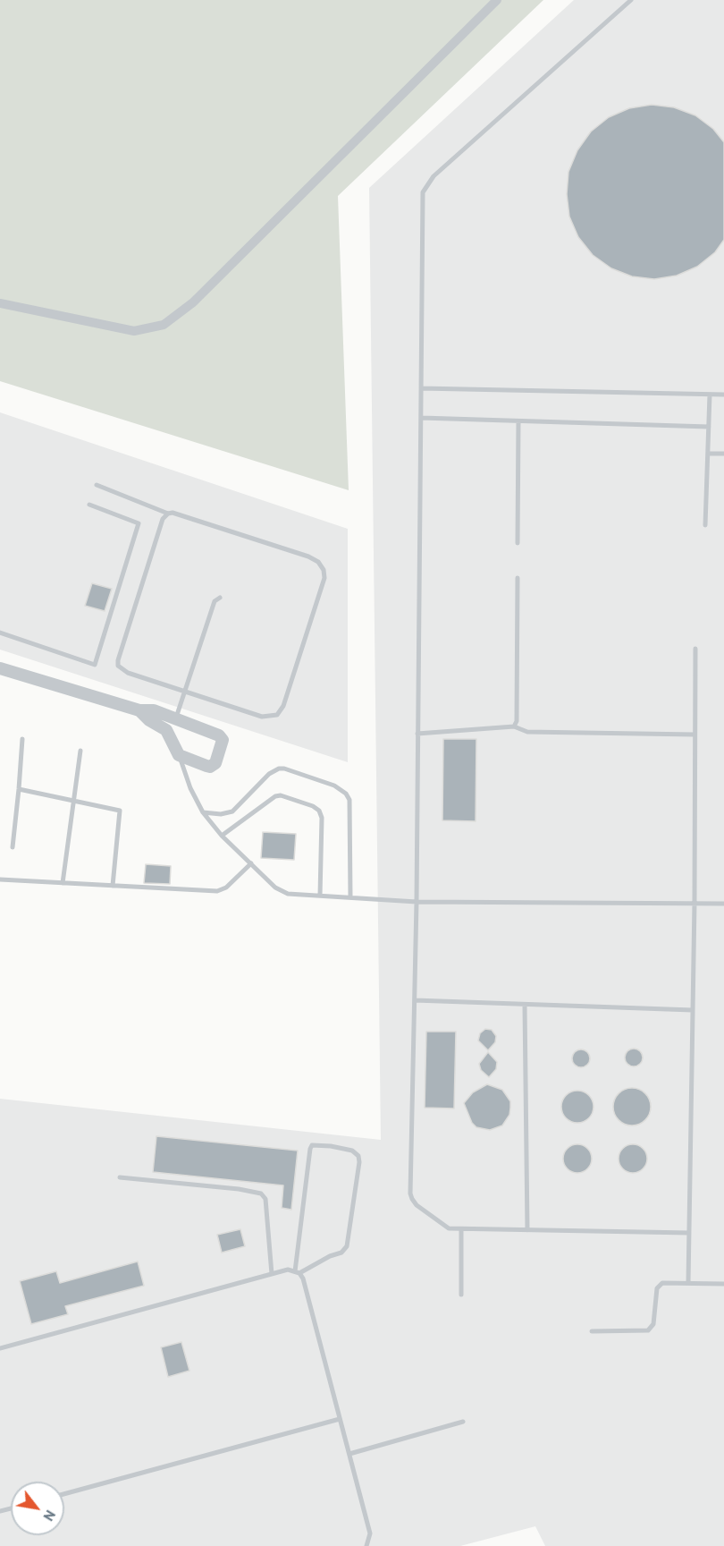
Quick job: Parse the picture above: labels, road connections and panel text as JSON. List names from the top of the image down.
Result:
{
  "north": "bottom right"
}
